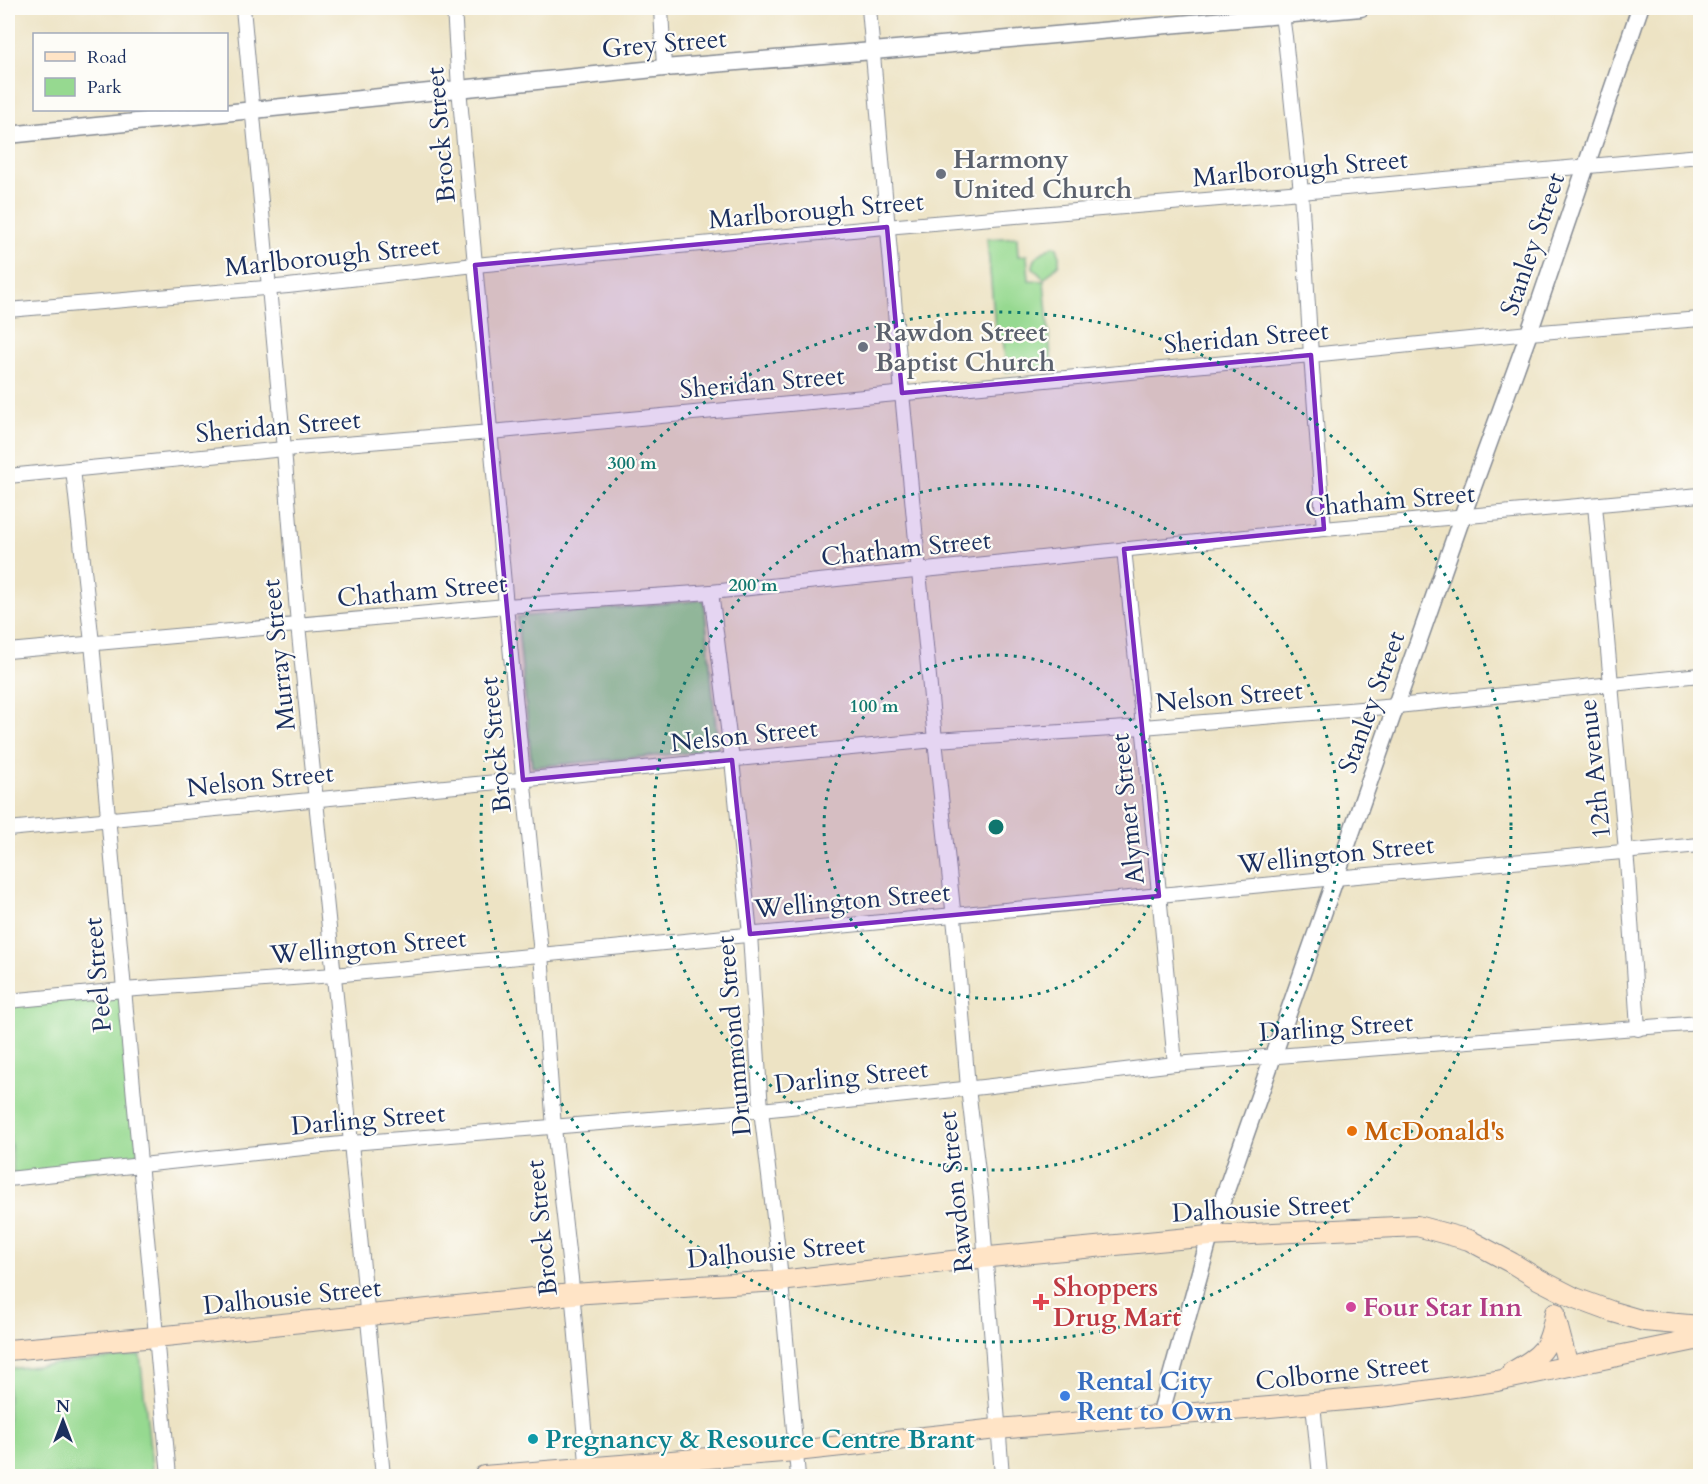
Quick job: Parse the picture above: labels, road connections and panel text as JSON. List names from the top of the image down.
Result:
{
  "streets": {
    "main road": ["Dalhousie Street", "Colborne Street"],
    "street": [
      "Grey Street",
      "Brock Street",
      "Marlborough Street",
      "Stanley Street",
      "Sheridan Street",
      "Chatham Street",
      "Murray Street",
      "Nelson Street",
      "12th Avenue",
      "Alymer Street",
      "Wellington Street",
      "Peel Street",
      "Darling Street",
      "Drummond Street",
      "Rawdon Street"
    ]
  },
  "crossings": [
    ["Grey Street", "Brock Street"],
    ["Grey Street", "Murray Street"],
    ["Grey Street", "Rawdon Street"],
    ["Brock Street", "Marlborough Street"],
    ["Brock Street", "Sheridan Street"],
    ["Brock Street", "Chatham Street"],
    ["Brock Street", "Nelson Street"],
    ["Brock Street", "Wellington Street"],
    ["Brock Street", "Darling Street"],
    ["Brock Street", "Dalhousie Street"],
    ["Brock Street", "Colborne Street"],
    ["Marlborough Street", "Stanley Street"],
    ["Marlborough Street", "Murray Street"],
    ["Marlborough Street", "Rawdon Street"],
    ["Stanley Street", "Sheridan Street"],
    ["Stanley Street", "Chatham Street"],
    ["Stanley Street", "Nelson Street"],
    ["Stanley Street", "Wellington Street"],
    ["Stanley Street", "Darling Street"],
    ["Stanley Street", "Dalhousie Street"],
    ["Stanley Street", "Colborne Street"],
    ["Sheridan Street", "Murray Street"],
    ["Sheridan Street", "Peel Street"],
    ["Sheridan Street", "Rawdon Street"],
    ["Chatham Street", "Murray Street"],
    ["Chatham Street", "12th Avenue"],
    ["Chatham Street", "Alymer Street"],
    ["Chatham Street", "Peel Street"],
    ["Chatham Street", "Drummond Street"],
    ["Chatham Street", "Rawdon Street"],
    ["Murray Street", "Nelson Street"],
    ["Murray Street", "Wellington Street"],
    ["Murray Street", "Darling Street"],
    ["Murray Street", "Dalhousie Street"],
    ["Nelson Street", "12th Avenue"],
    ["Nelson Street", "Alymer Street"],
    ["Nelson Street", "Peel Street"],
    ["Nelson Street", "Drummond Street"],
    ["Nelson Street", "Rawdon Street"],
    ["12th Avenue", "Wellington Street"],
    ["12th Avenue", "Darling Street"],
    ["Alymer Street", "Wellington Street"],
    ["Alymer Street", "Darling Street"],
    ["Wellington Street", "Peel Street"],
    ["Wellington Street", "Drummond Street"],
    ["Wellington Street", "Rawdon Street"],
    ["Peel Street", "Darling Street"],
    ["Peel Street", "Dalhousie Street"],
    ["Darling Street", "Drummond Street"],
    ["Darling Street", "Rawdon Street"],
    ["Drummond Street", "Dalhousie Street"],
    ["Drummond Street", "Colborne Street"],
    ["Rawdon Street", "Dalhousie Street"],
    ["Rawdon Street", "Colborne Street"]
  ],
  "places": {
    "other": [
      "Harmony United Church",
      "Rawdon Street Baptist Church",
      "McDonald's",
      "Four Star Inn",
      "Rental City Rent to Own",
      "Pregnancy & Resource Centre Brant"
    ],
    "health": ["Shoppers Drug Mart"]
  },
  "legend": ["Road", "Park"],
  "north": "top",
  "rings": ["300 m", "200 m", "100 m"]
}
